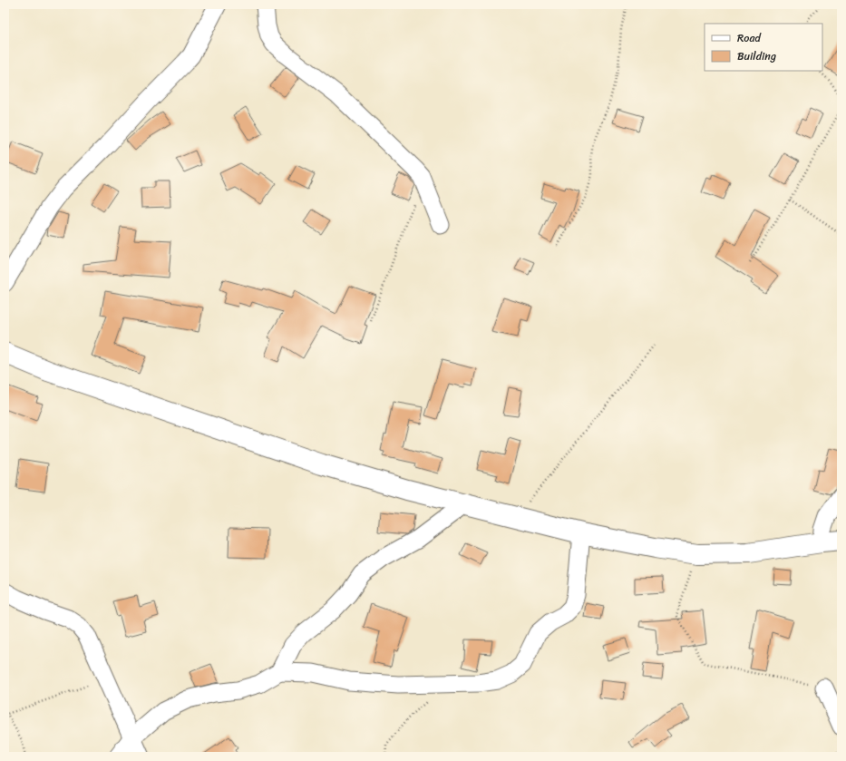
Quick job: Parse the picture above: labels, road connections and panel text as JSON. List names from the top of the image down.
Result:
{
  "legend": ["Road", "Building"]
}
